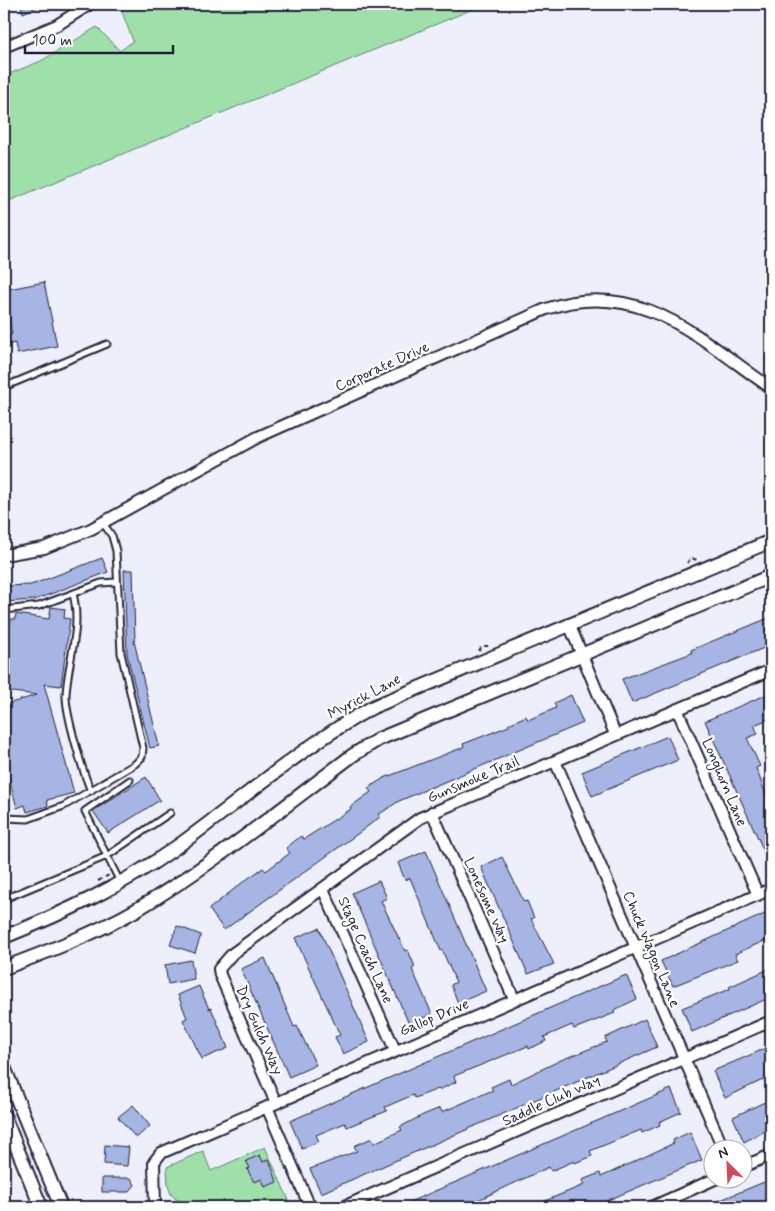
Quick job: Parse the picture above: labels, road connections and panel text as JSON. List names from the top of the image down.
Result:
{
  "streets": {
    "street": [
      "Corporate Drive",
      "Myrick Lane",
      "Gunsmoke Trail",
      "Longhorn Lane",
      "Lonesome Way",
      "Chuck Wagon Lane",
      "Stage Coach Lane",
      "Gallop Drive",
      "Dry Gulch Way",
      "Saddle Club Way"
    ]
  },
  "crossings": [
    ["Gunsmoke Trail", "Longhorn Lane"],
    ["Gunsmoke Trail", "Lonesome Way"],
    ["Gunsmoke Trail", "Chuck Wagon Lane"],
    ["Gunsmoke Trail", "Stage Coach Lane"],
    ["Gunsmoke Trail", "Dry Gulch Way"],
    ["Longhorn Lane", "Gallop Drive"],
    ["Lonesome Way", "Gallop Drive"],
    ["Chuck Wagon Lane", "Gallop Drive"],
    ["Chuck Wagon Lane", "Saddle Club Way"],
    ["Stage Coach Lane", "Gallop Drive"],
    ["Gallop Drive", "Dry Gulch Way"]
  ],
  "scale_bar": "100 m",
  "north": "top left"
}
